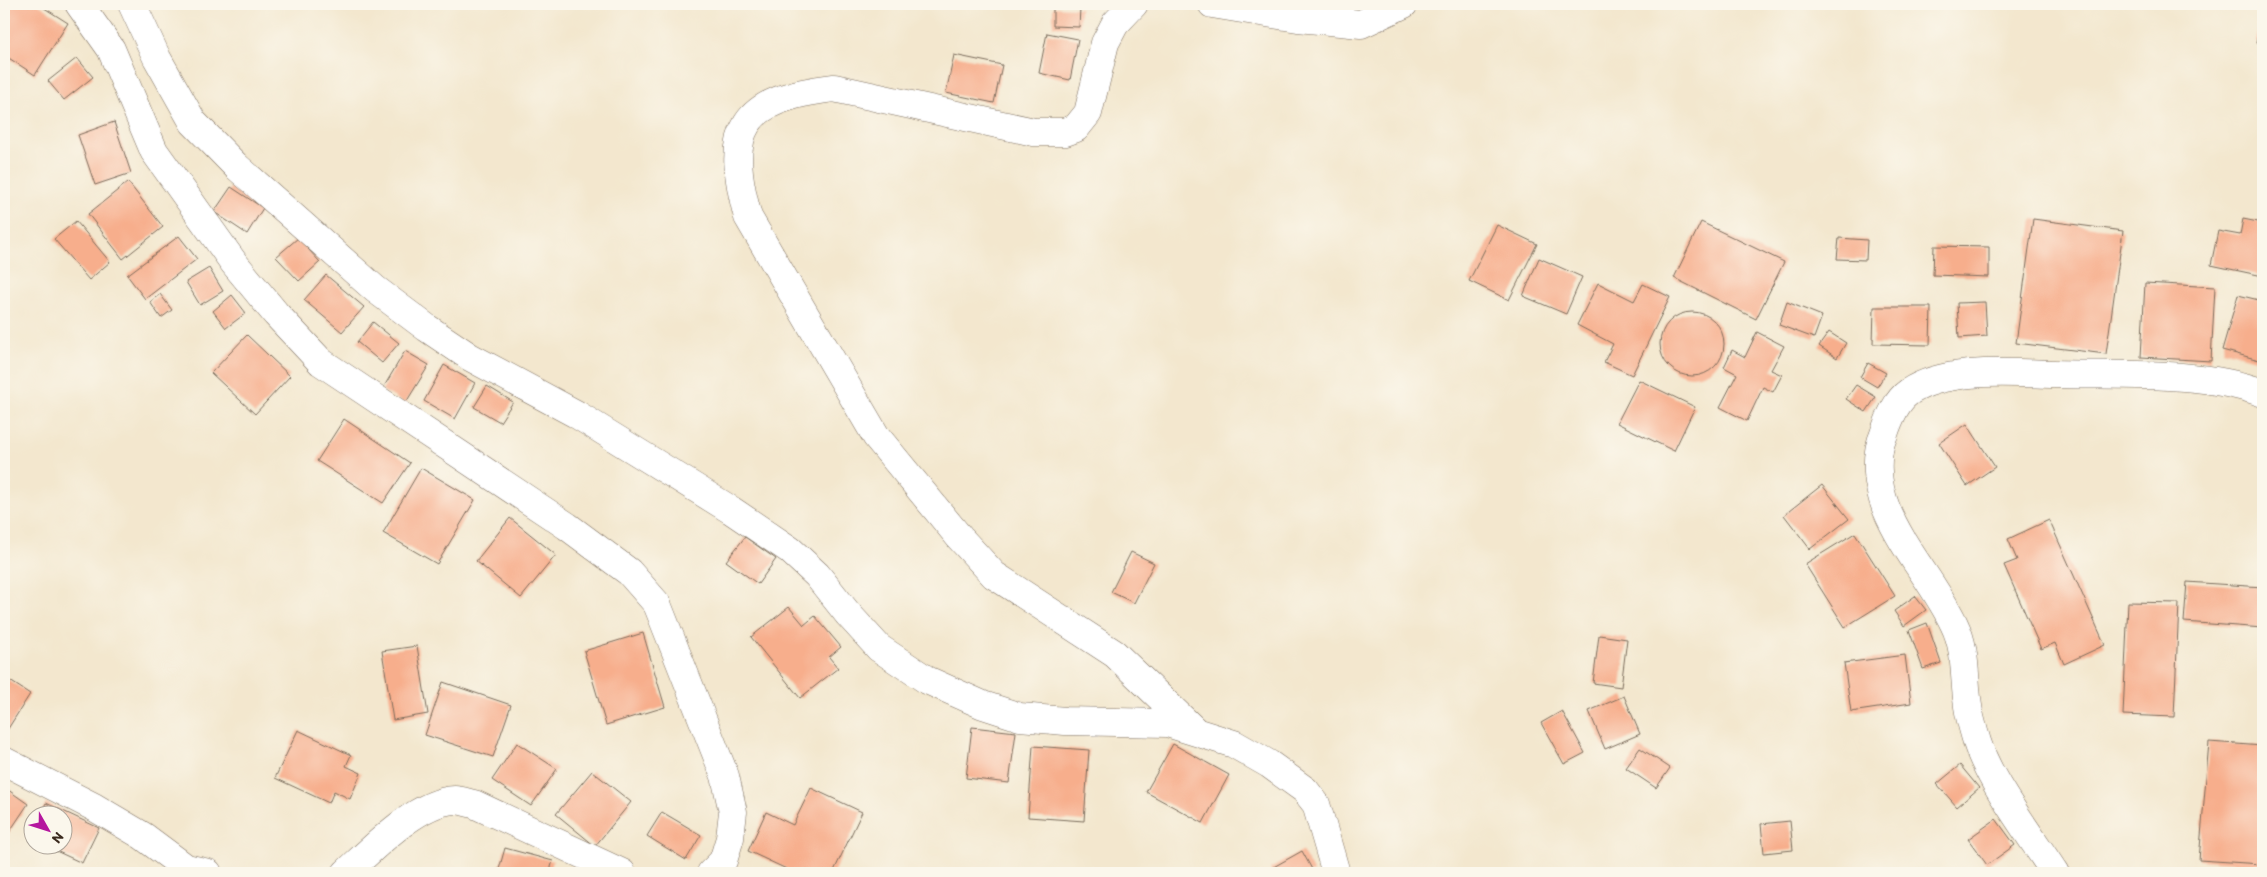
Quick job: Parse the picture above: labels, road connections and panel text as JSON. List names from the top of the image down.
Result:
{
  "north": "bottom right"
}
